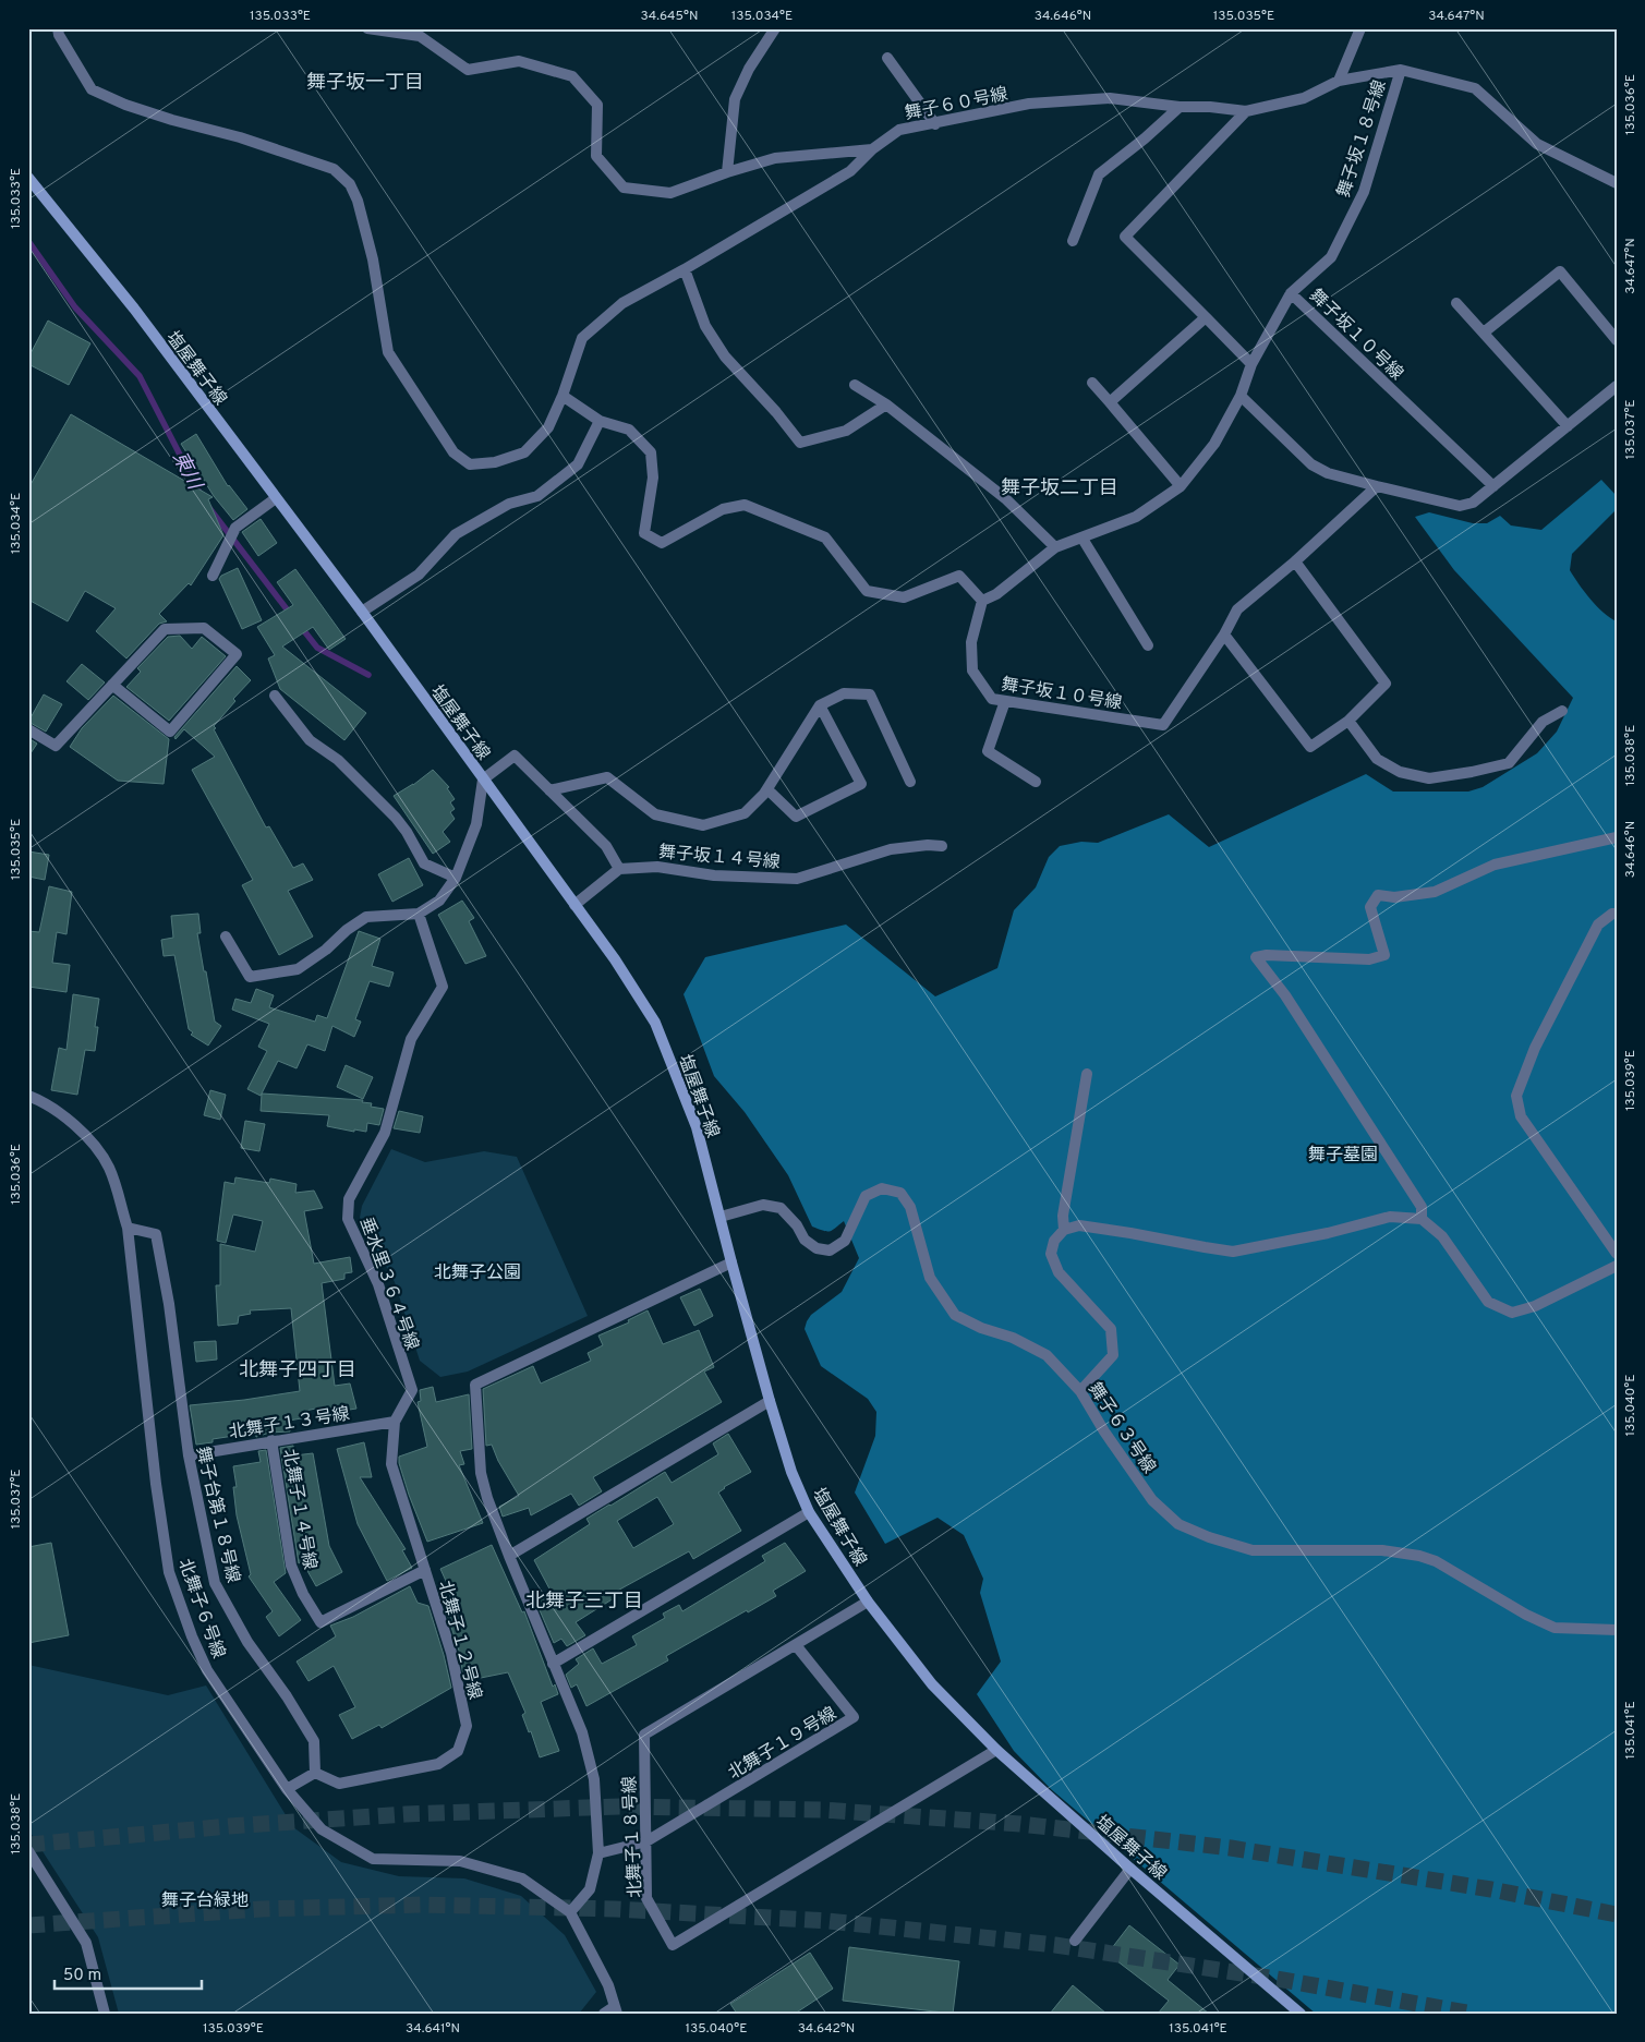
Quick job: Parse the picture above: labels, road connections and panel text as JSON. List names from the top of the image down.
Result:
{
  "streets": {
    "street": [
      "舞子６０号線",
      "舞子坂１８号線",
      "舞子坂１０号線",
      "塩屋舞子線",
      "舞子坂１４号線",
      "垂水里３６４号線",
      "北舞子１３号線",
      "舞子６３号線",
      "北舞子１４号線",
      "舞子台第１８号線",
      "北舞子６号線",
      "北舞子１２号線",
      "北舞子１９号線",
      "北舞子１８号線"
    ]
  },
  "crossings": [
    ["舞子６０号線", "舞子坂１８号線"],
    ["舞子坂１８号線", "舞子坂１０号線"],
    ["塩屋舞子線", "舞子６３号線"],
    ["塩屋舞子線", "北舞子１８号線"],
    ["垂水里３６４号線", "北舞子１３号線"],
    ["垂水里３６４号線", "北舞子１２号線"],
    ["北舞子１３号線", "北舞子１４号線"],
    ["北舞子１３号線", "舞子台第１８号線"],
    ["北舞子１３号線", "北舞子１２号線"],
    ["北舞子１４号線", "北舞子１２号線"],
    ["舞子台第１８号線", "北舞子６号線"],
    ["舞子台第１８号線", "北舞子１２号線"],
    ["北舞子１９号線", "北舞子１８号線"]
  ],
  "districts": [
    "舞子坂一丁目",
    "舞子坂二丁目",
    "北舞子四丁目",
    "北舞子三丁目"
  ],
  "water": ["東川"],
  "parks": ["舞子墓園", "北舞子公園", "舞子台緑地"],
  "scale_bar": "50 m",
  "coordinates": [
    "135.033°E",
    "34.645°N",
    "135.034°E",
    "34.646°N",
    "135.035°E",
    "34.647°N",
    "135.036°E",
    "135.037°E",
    "135.038°E",
    "135.039°E",
    "135.040°E",
    "135.041°E",
    "34.641°N",
    "34.642°N"
  ]
}
